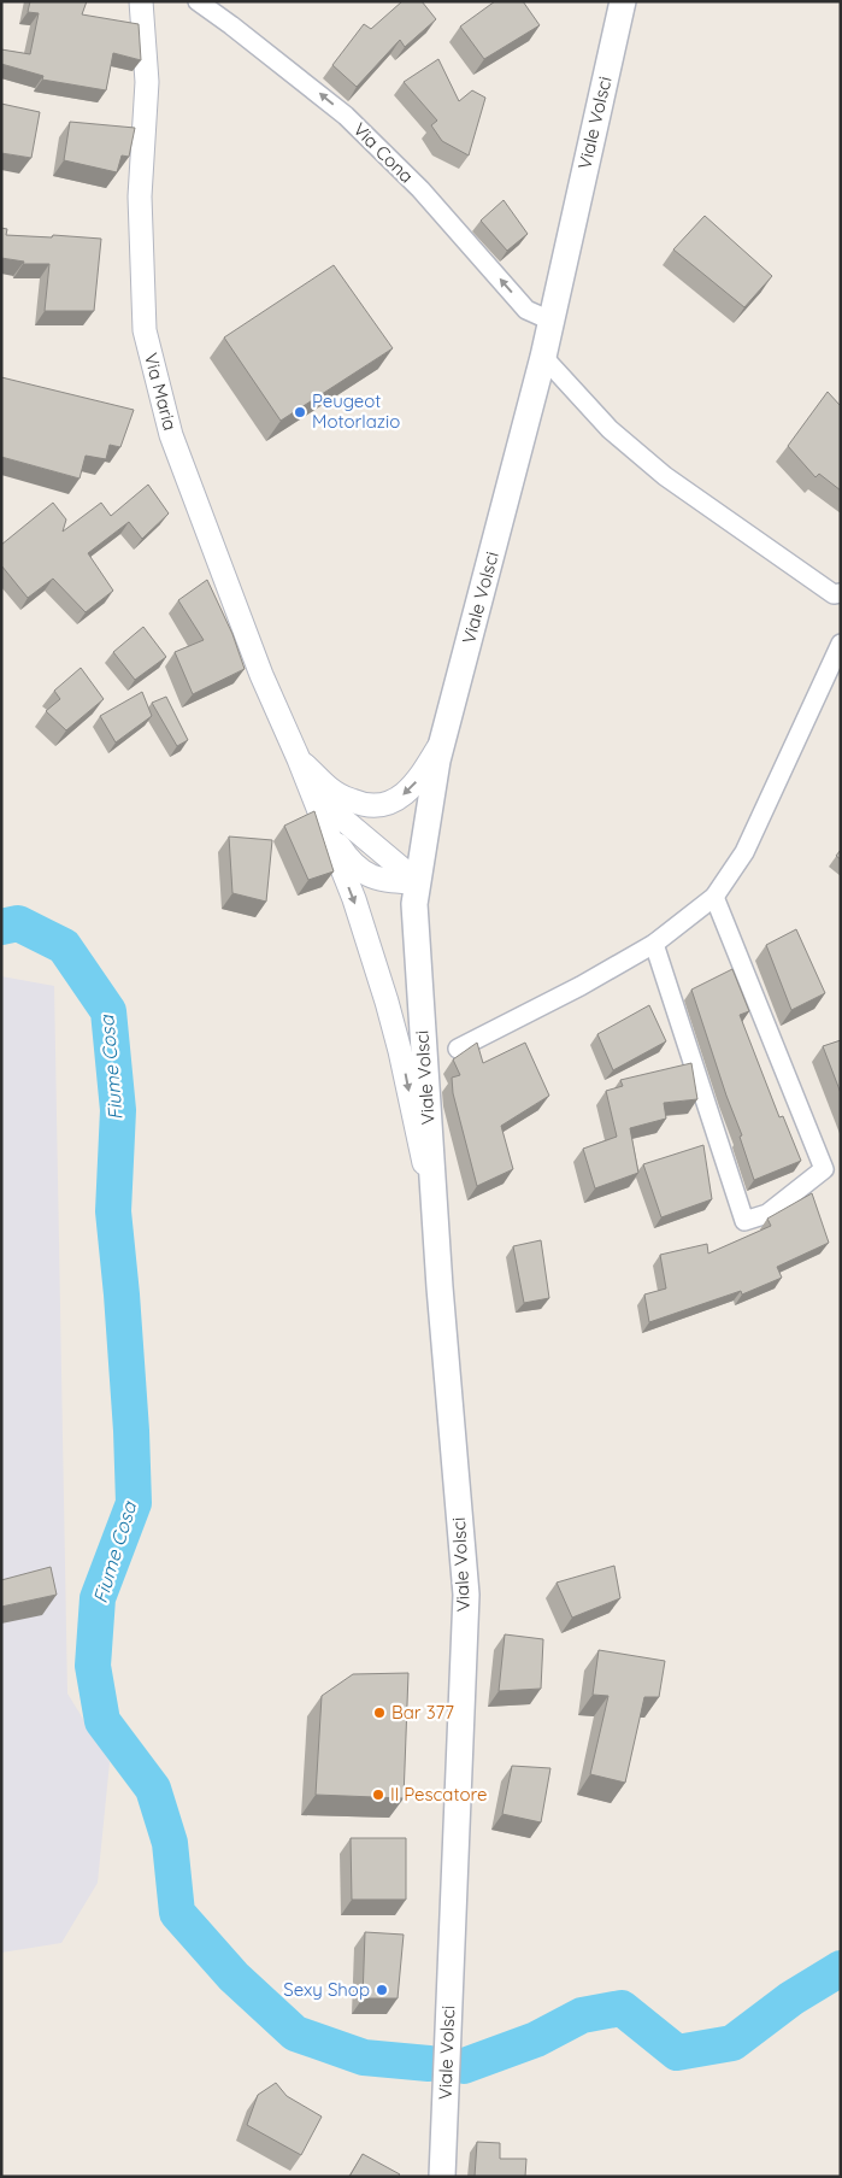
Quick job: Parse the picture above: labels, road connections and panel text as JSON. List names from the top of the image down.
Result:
{
  "streets": {
    "main road": ["Viale Volsci"],
    "street": ["Via Cona", "Via Maria"]
  },
  "crossings": [
    ["Viale Volsci", "Via Cona"]
  ],
  "one_way": ["Via Cona"],
  "water": ["Fiume Cosa"],
  "places": [
    "Peugeot Motorlazio",
    "Bar 377",
    "Il Pescatore",
    "Sexy Shop"
  ]
}
